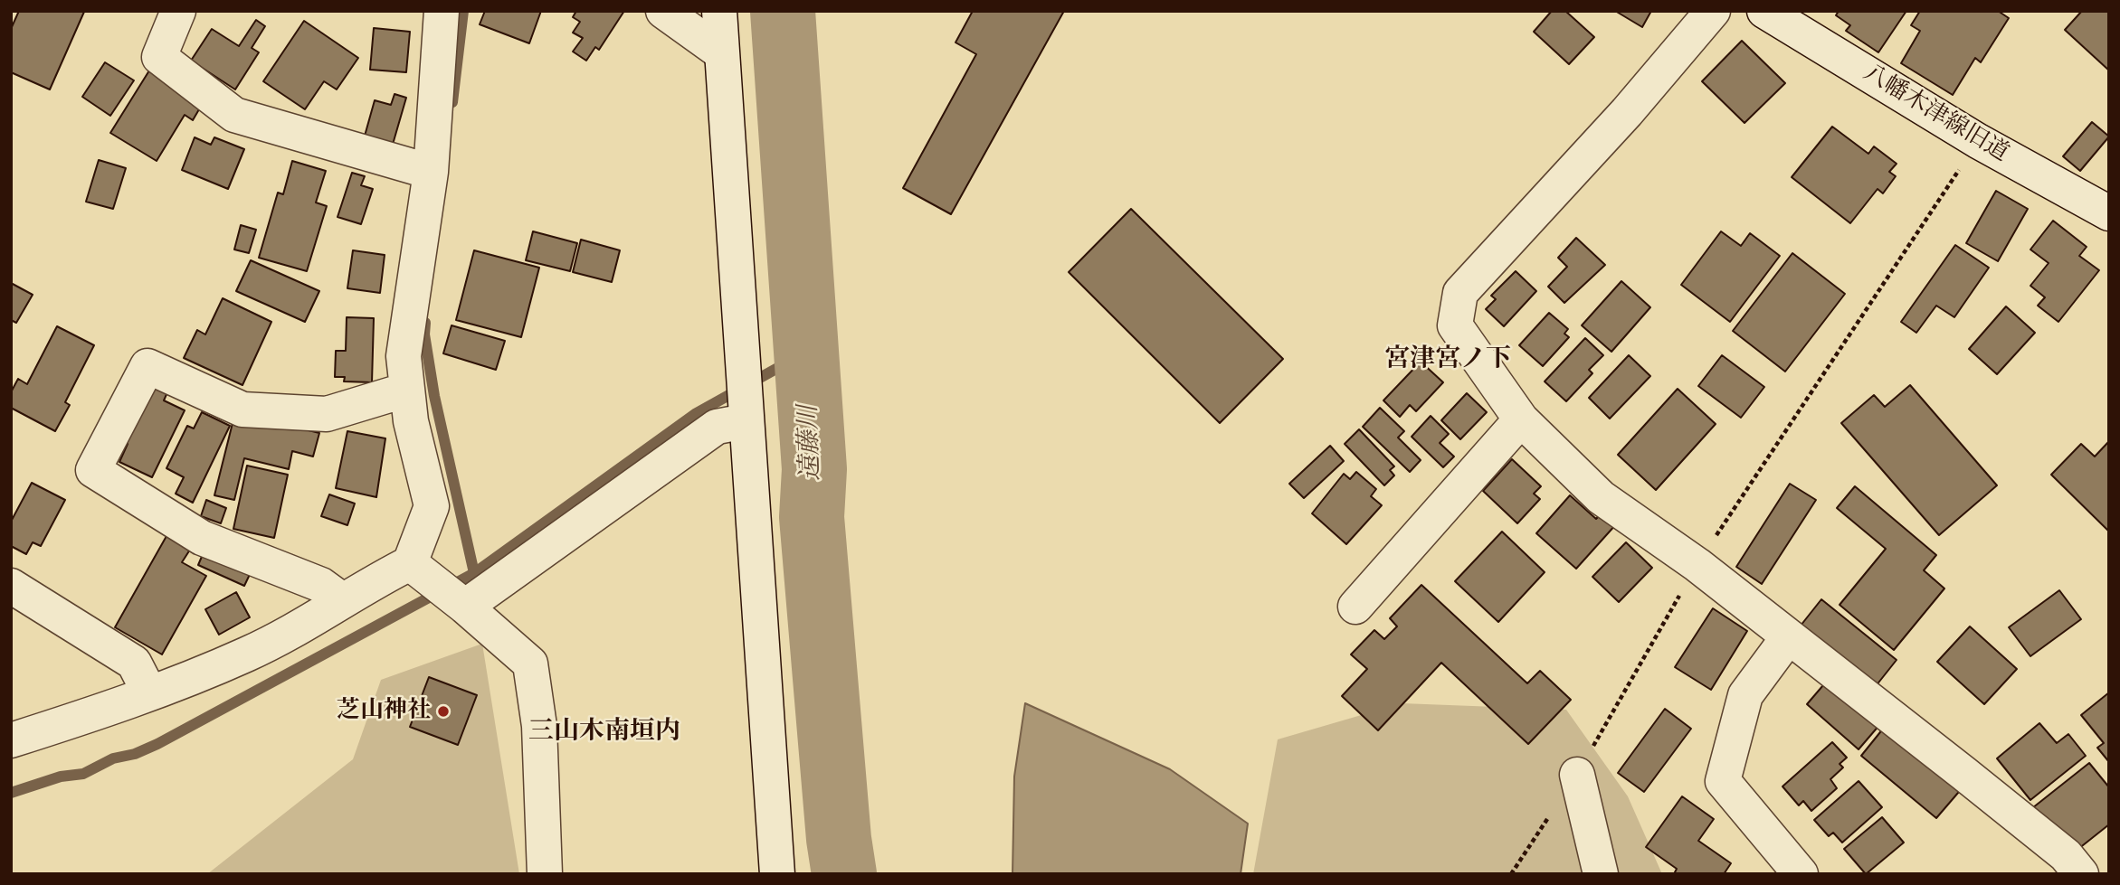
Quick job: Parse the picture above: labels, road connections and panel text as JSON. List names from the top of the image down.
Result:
{
  "streets": {
    "street": ["八幡木津線旧道"]
  },
  "districts": ["宮津宮ノ下", "三山木南垣内"],
  "water": ["遠藤川"],
  "places": ["芝山神社"]
}
